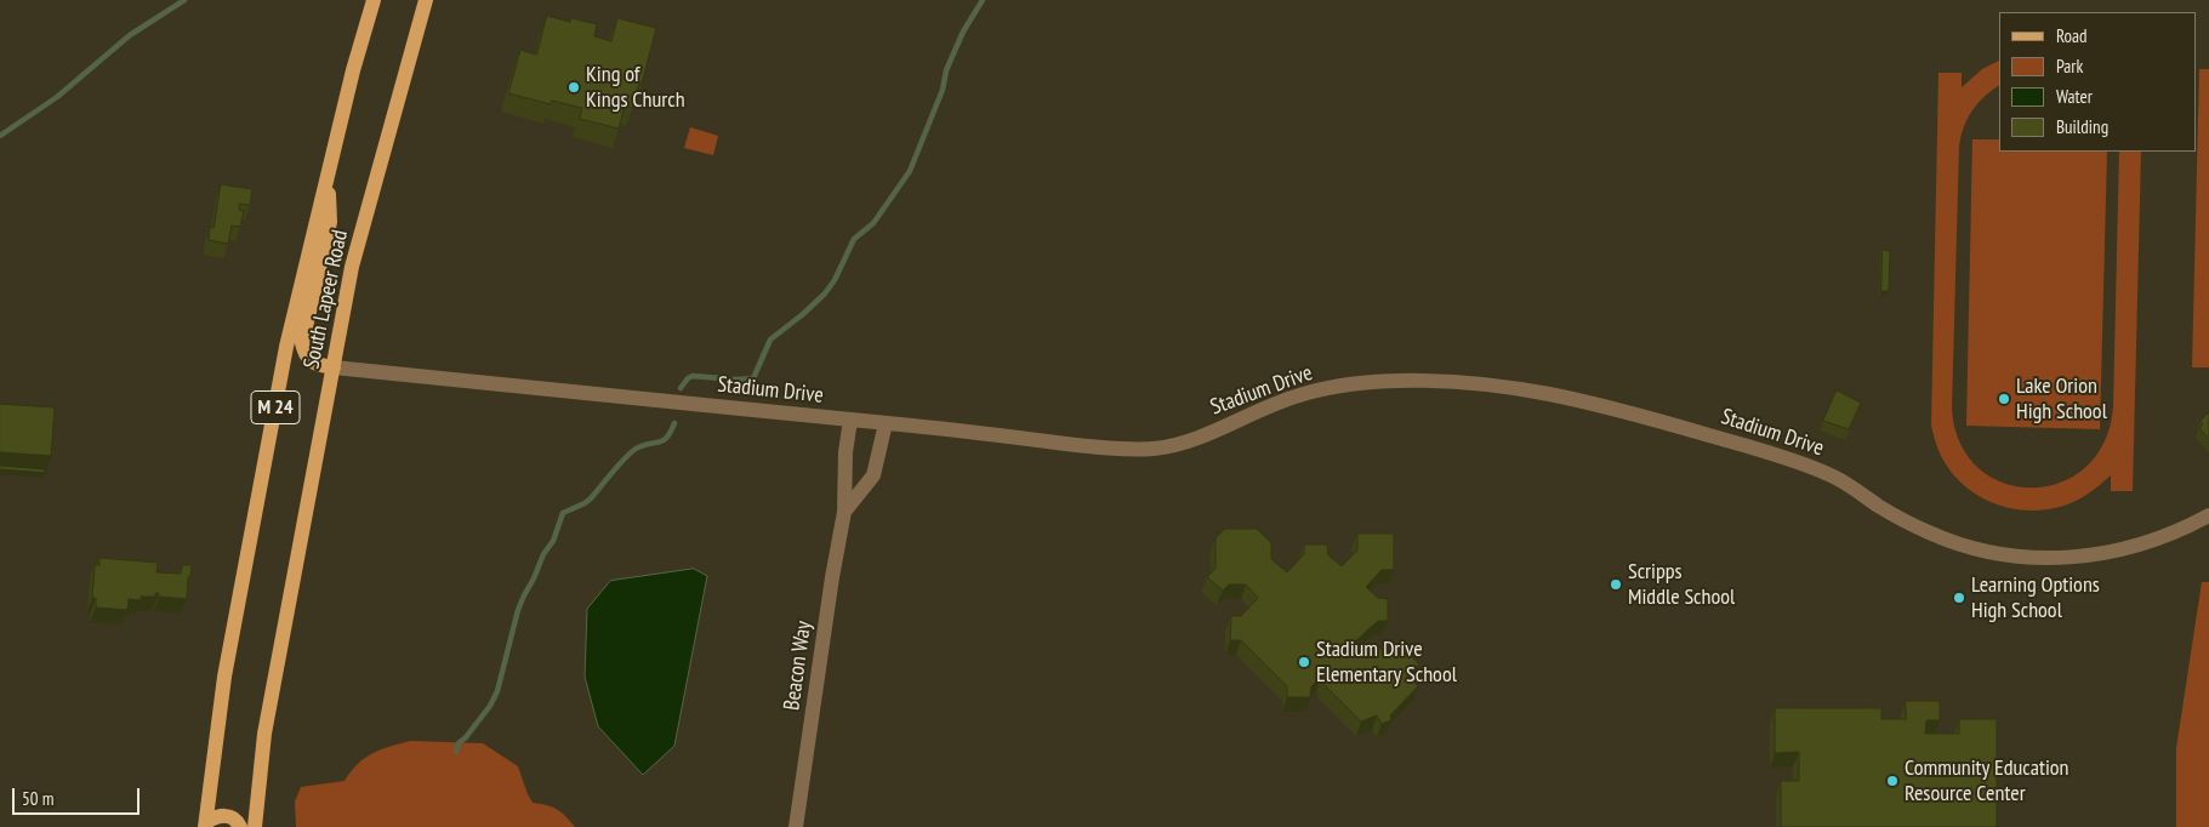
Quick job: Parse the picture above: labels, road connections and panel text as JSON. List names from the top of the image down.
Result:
{
  "streets": {
    "main road": ["South Lapeer Road", "M 24"],
    "street": ["Stadium Drive", "Beacon Way"]
  },
  "crossings": [
    ["South Lapeer Road", "Stadium Drive"],
    ["Stadium Drive", "Beacon Way"]
  ],
  "places": [
    "King of Kings Church",
    "Lake Orion High School",
    "Scripps Middle School",
    "Learning Options High School",
    "Stadium Drive Elementary School",
    "Community Education Resource Center"
  ],
  "legend": [
    "Road",
    "Park",
    "Water",
    "Building"
  ],
  "scale_bar": "50 m"
}
